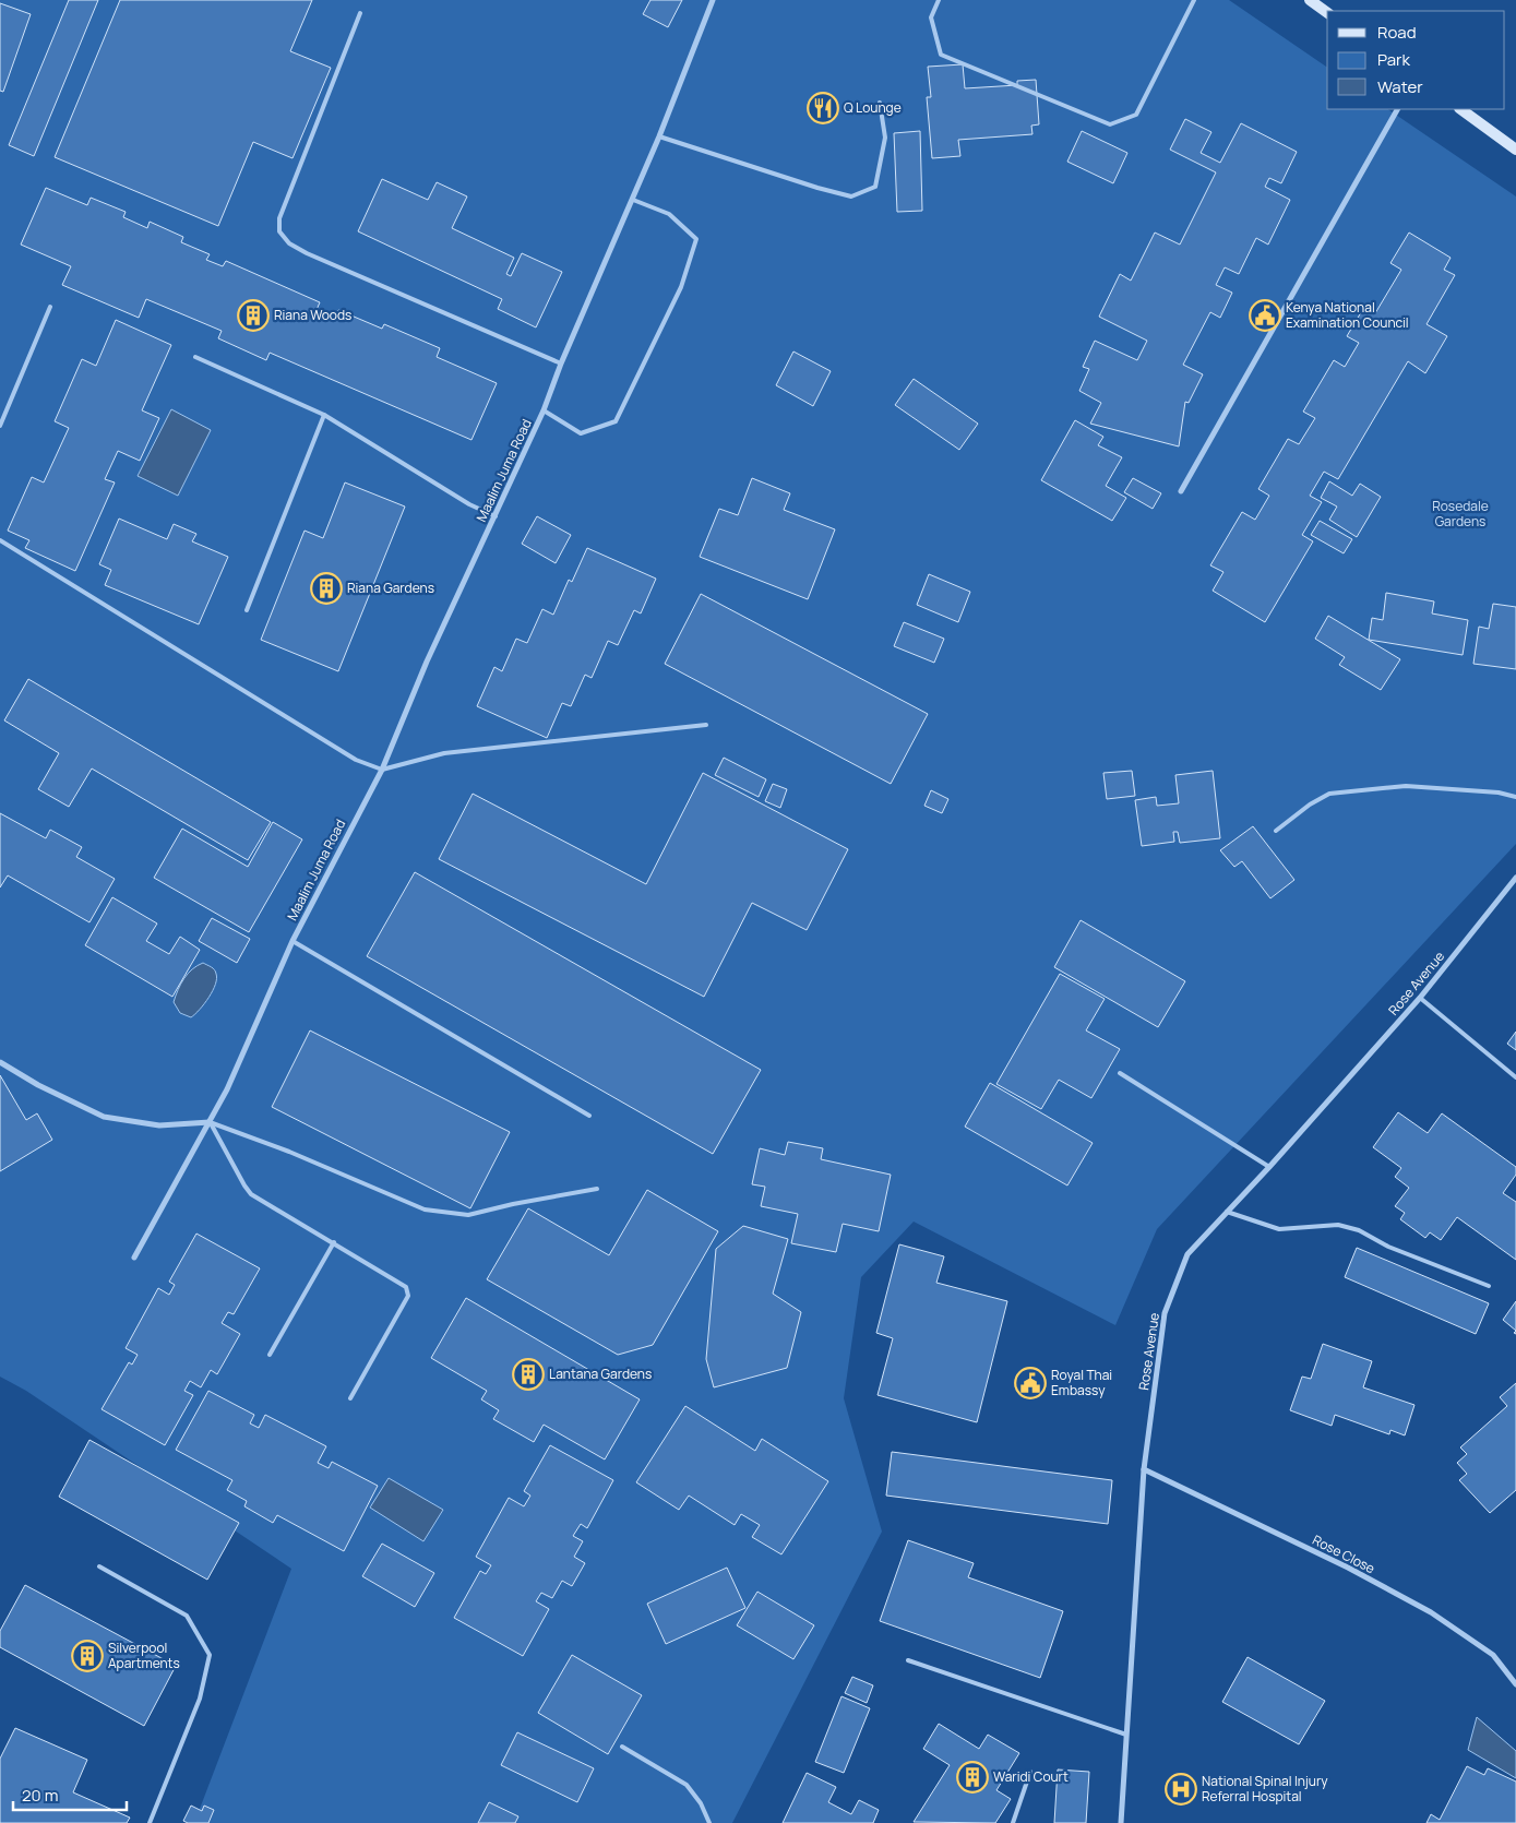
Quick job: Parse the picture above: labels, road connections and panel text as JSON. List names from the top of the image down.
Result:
{
  "streets": {
    "street": ["Maalim Juma Road", "Rose Avenue", "Rose Close"]
  },
  "crossings": [
    ["Rose Avenue", "Rose Close"]
  ],
  "parks": ["Rosedale Gardens"],
  "places": {
    "restaurant": ["Q Lounge"],
    "building": [
      "Riana Woods",
      "Riana Gardens",
      "Lantana Gardens",
      "Silverpool Apartments",
      "Waridi Court"
    ],
    "public building": ["Kenya National Examination Council", "Royal Thai Embassy"],
    "hospital": ["National Spinal Injury Referral Hospital"]
  },
  "legend": ["Road", "Park", "Water"],
  "scale_bar": "20 m"
}
